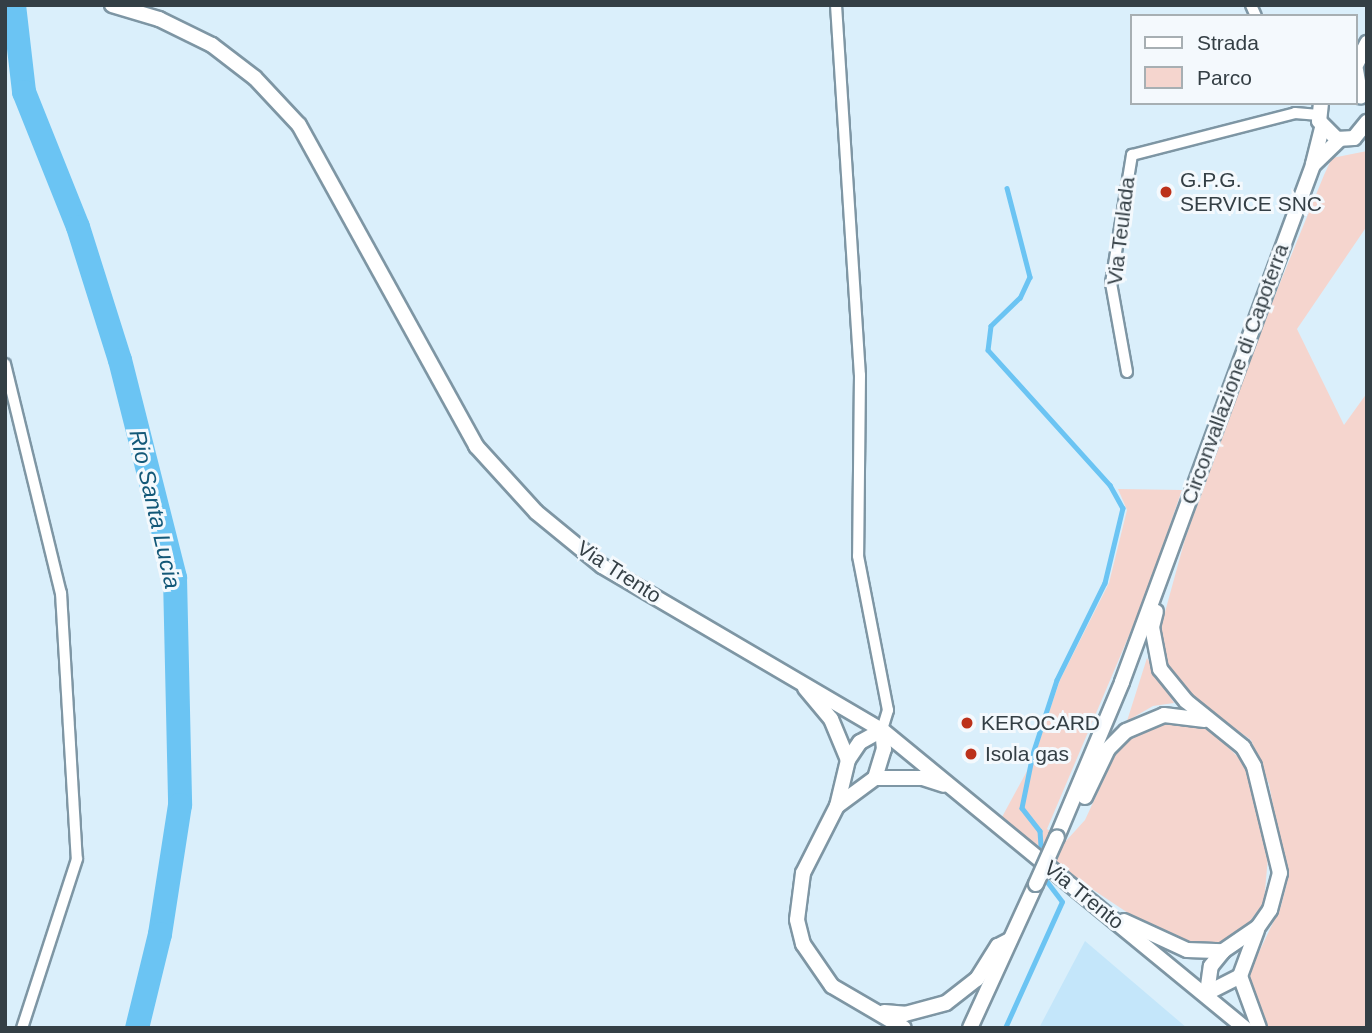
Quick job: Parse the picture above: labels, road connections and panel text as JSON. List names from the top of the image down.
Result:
{
  "streets": {
    "street": ["Via Teulada", "Circonvallazione di Capoterra", "Via Trento"]
  },
  "crossings": [
    ["Via Teulada", "Circonvallazione di Capoterra"]
  ],
  "water": ["Rio Santa Lucia"],
  "places": ["G.P.G. SERVICE SNC", "KEROCARD", "Isola gas"],
  "legend": ["Strada", "Parco"]
}
